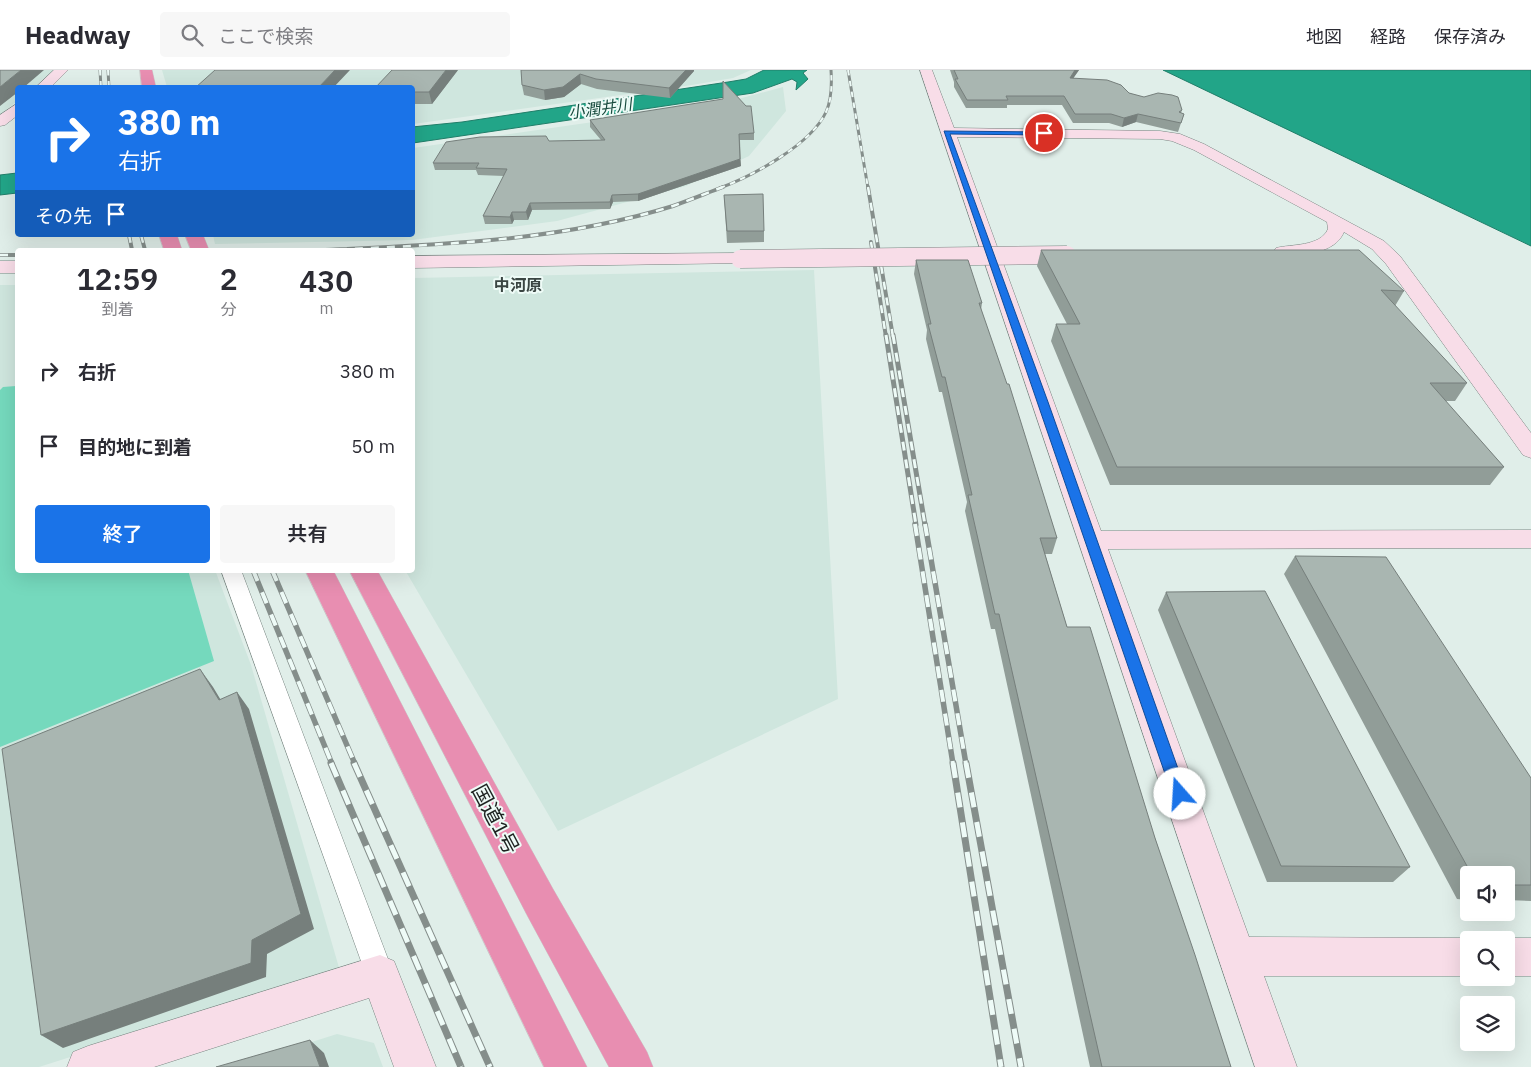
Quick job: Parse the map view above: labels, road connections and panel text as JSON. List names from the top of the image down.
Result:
{
  "streets": {
    "highway": ["国道1号"]
  },
  "districts": ["中河原"],
  "water": ["小潤井川"],
  "page": {
    "header": "Headway",
    "search": "ここで検索",
    "nav": ["地図", "経路", "保存済み"],
    "turn": ["380 m", "右折"],
    "then": "その先",
    "eta": [
      "12:59",
      "到着",
      "2",
      "分",
      "430",
      "m"
    ],
    "list": [
      {
        "name": "右折",
        "value": "380 m"
      },
      {
        "name": "目的地に到着",
        "value": "50 m"
      }
    ],
    "buttons": ["終了", "共有"]
  }
}
